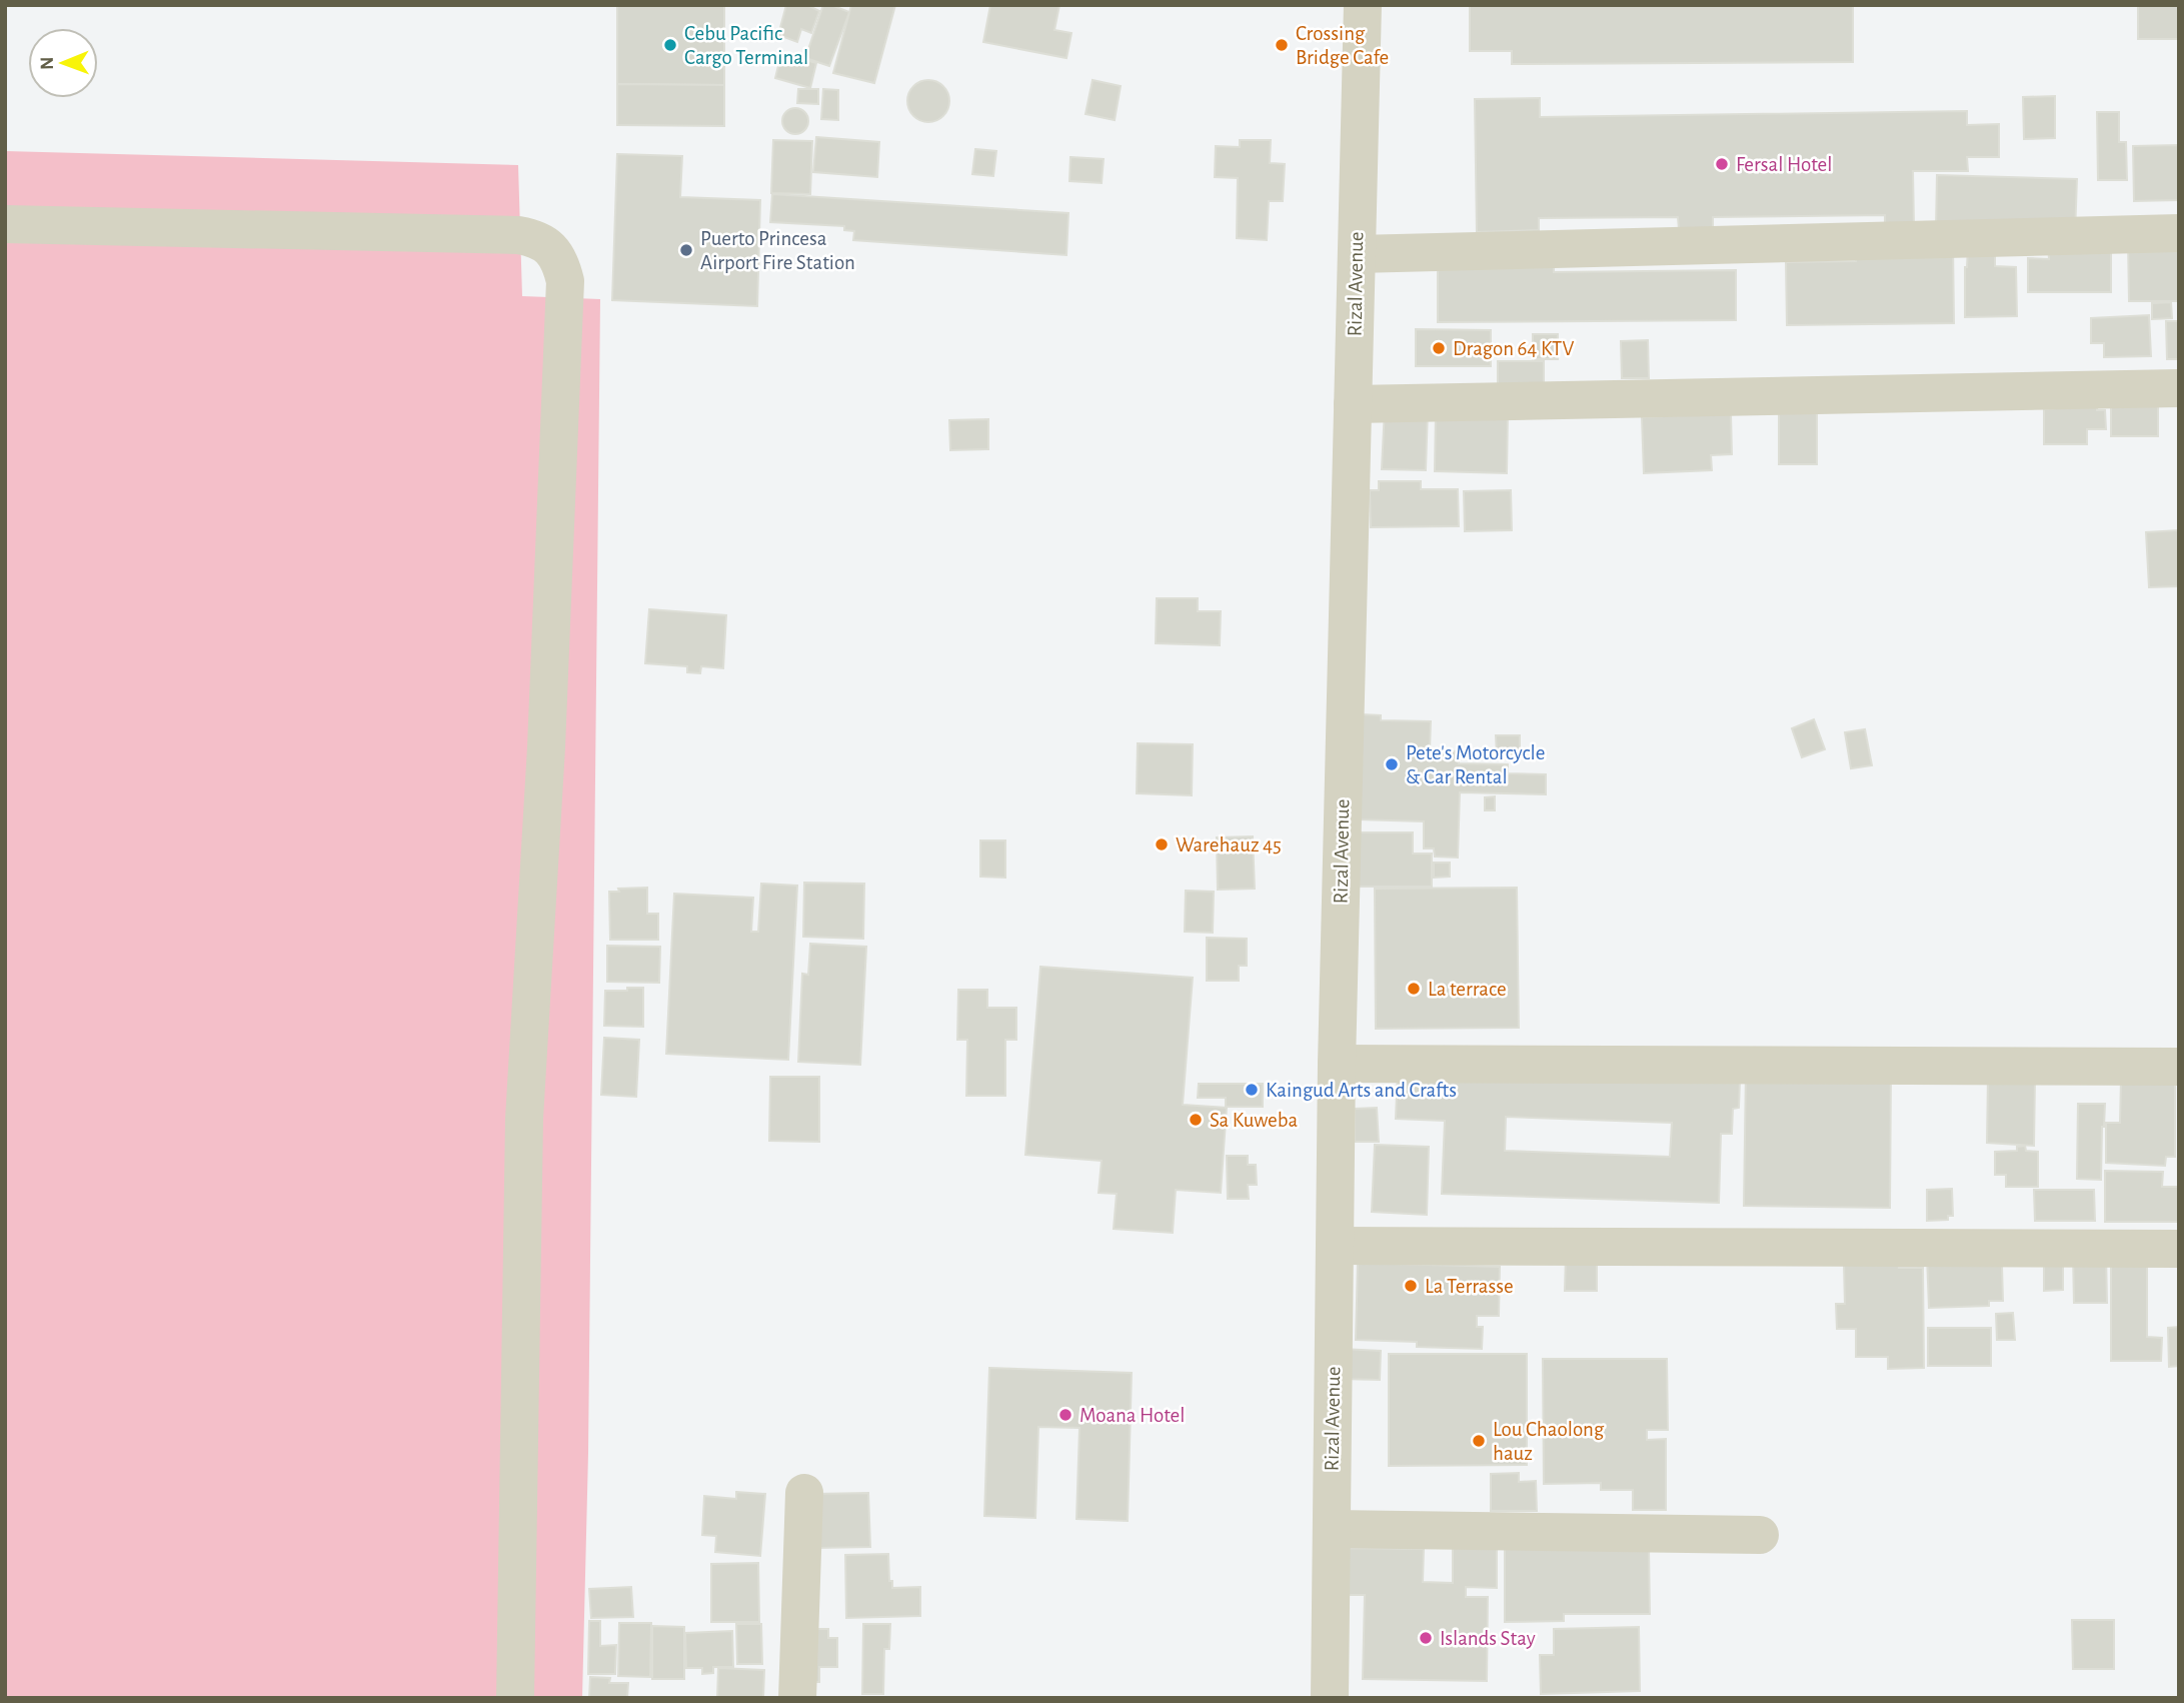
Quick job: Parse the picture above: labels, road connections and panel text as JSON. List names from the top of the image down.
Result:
{
  "streets": {
    "street": ["Rizal Avenue"]
  },
  "places": [
    "Cebu Pacific Cargo Terminal",
    "Crossing Bridge Cafe",
    "Fersal Hotel",
    "Puerto Princesa Airport Fire Station",
    "Dragon 64 KTV",
    "Pete's Motorcycle & Car Rental",
    "Warehauz 45",
    "La terrace",
    "Kaingud Arts and Crafts",
    "Sa Kuweba",
    "La Terrasse",
    "Moana Hotel",
    "Lou Chaolong hauz",
    "Islands Stay"
  ],
  "north": "left"
}
